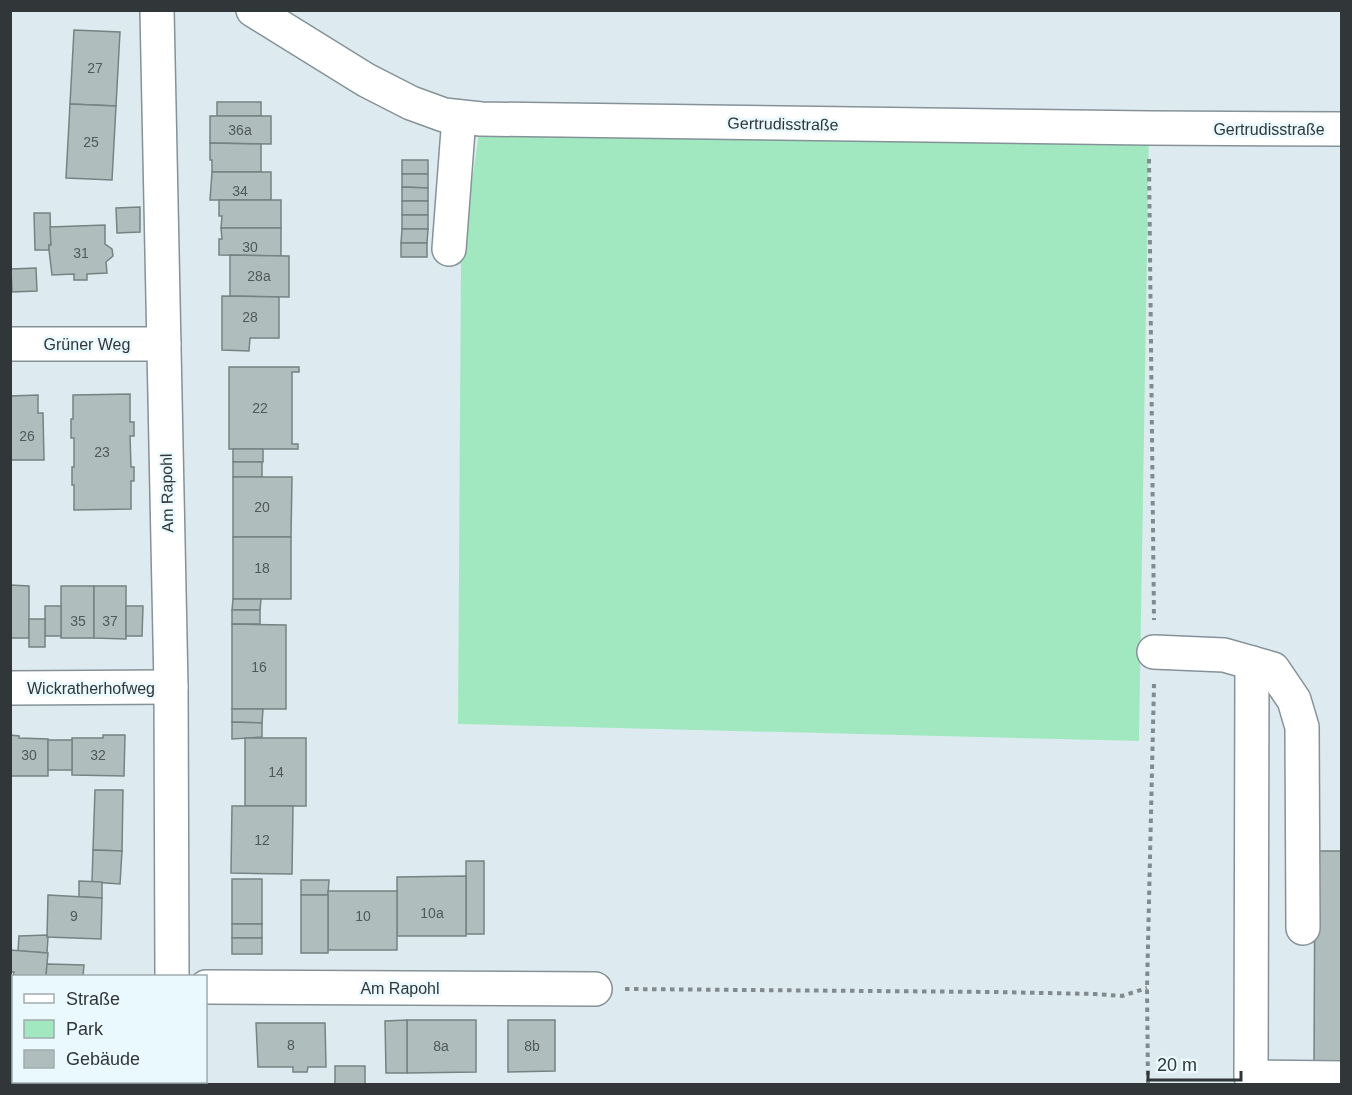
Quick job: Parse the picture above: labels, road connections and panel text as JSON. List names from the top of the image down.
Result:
{
  "streets": {
    "street": [
      "Gertrudisstraße",
      "Grüner Weg",
      "Am Rapohl",
      "Wickratherhofweg"
    ]
  },
  "crossings": [
    ["Grüner Weg", "Am Rapohl"],
    ["Am Rapohl", "Wickratherhofweg"]
  ],
  "house_numbers": [
    "27",
    "36a",
    "25",
    "34",
    "30",
    "31",
    "28a",
    "28",
    "22",
    "26",
    "23",
    "20",
    "18",
    "35",
    "37",
    "16",
    "30",
    "32",
    "14",
    "12",
    "10a",
    "9",
    "10",
    "8",
    "8a",
    "8b"
  ],
  "legend": ["Straße", "Park", "Gebäude"],
  "scale_bar": "20 m"
}
